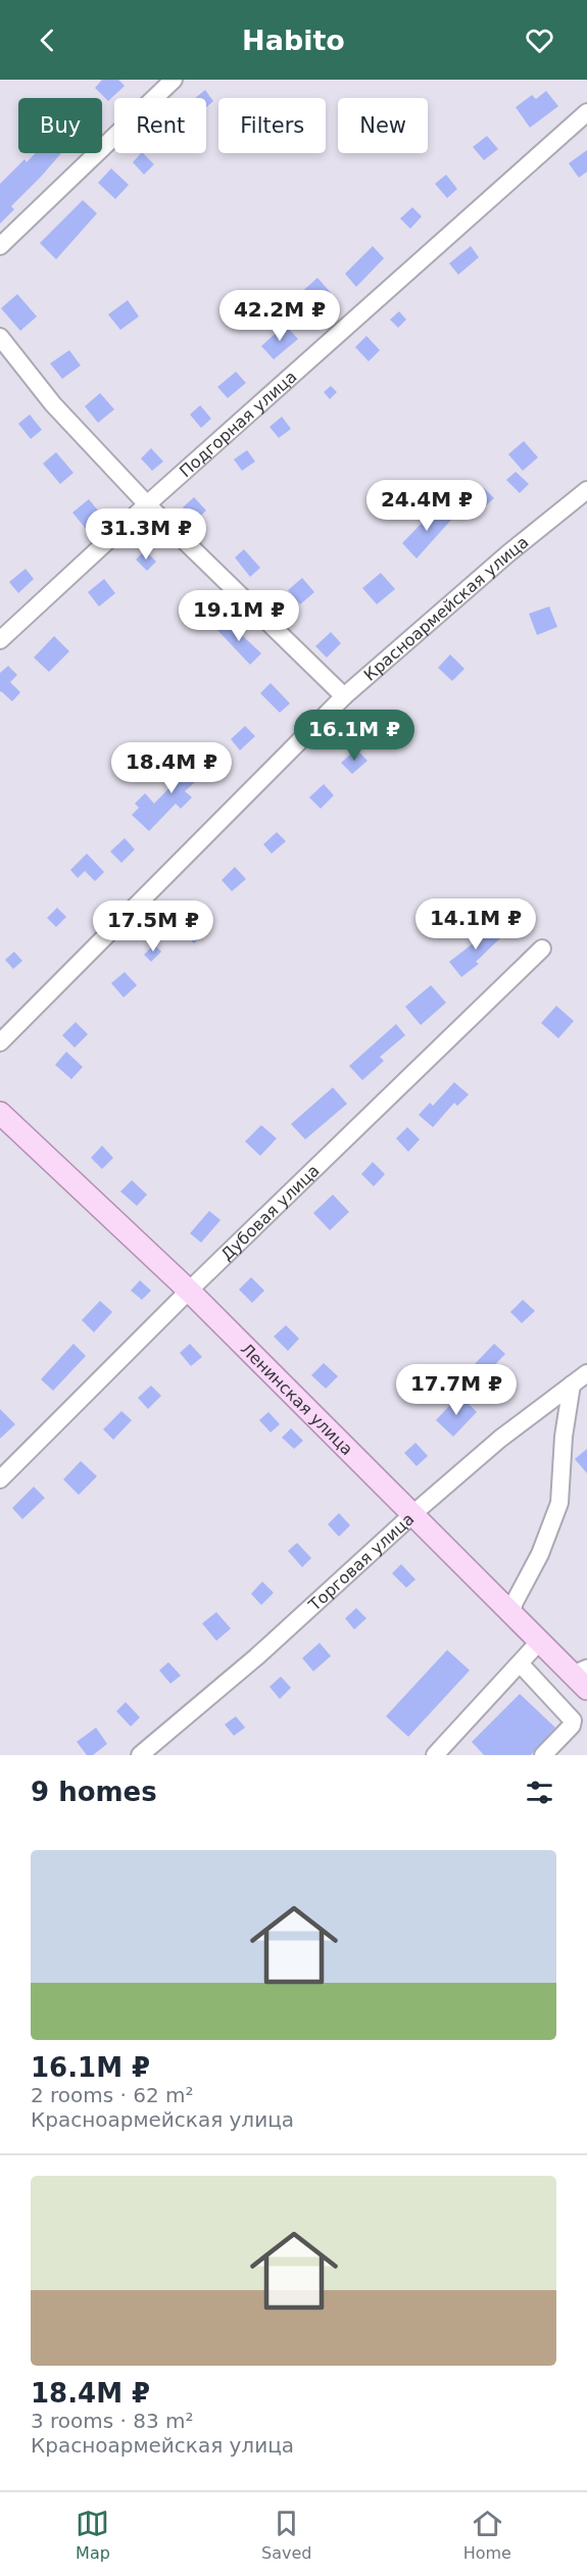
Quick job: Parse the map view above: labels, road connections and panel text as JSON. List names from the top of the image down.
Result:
{
  "streets": {
    "main road": ["Ленинская улица"],
    "street": [
      "Подгорная улица",
      "Красноармейская улица",
      "Дубовая улица",
      "Торговая улица"
    ]
  },
  "crossings": [
    ["Дубовая улица", "Ленинская улица"],
    ["Ленинская улица", "Торговая улица"]
  ],
  "page": {
    "header": "Habito",
    "chip": [
      "Buy",
      "Rent",
      "Filters",
      "New"
    ],
    "price": [
      "42.2M ₽",
      "24.4M ₽",
      "31.3M ₽",
      "19.1M ₽",
      "16.1M ₽",
      "18.4M ₽",
      "14.1M ₽",
      "17.5M ₽",
      "17.7M ₽"
    ],
    "heading": "9 homes",
    "list": [
      {
        "name": "16.1M ₽",
        "note": "2 rooms · 62 m² · Красноармейская улица"
      },
      {
        "name": "18.4M ₽",
        "note": "3 rooms · 83 m² · Красноармейская улица"
      }
    ],
    "tabs": ["Map", "Saved", "Home"]
  }
}
